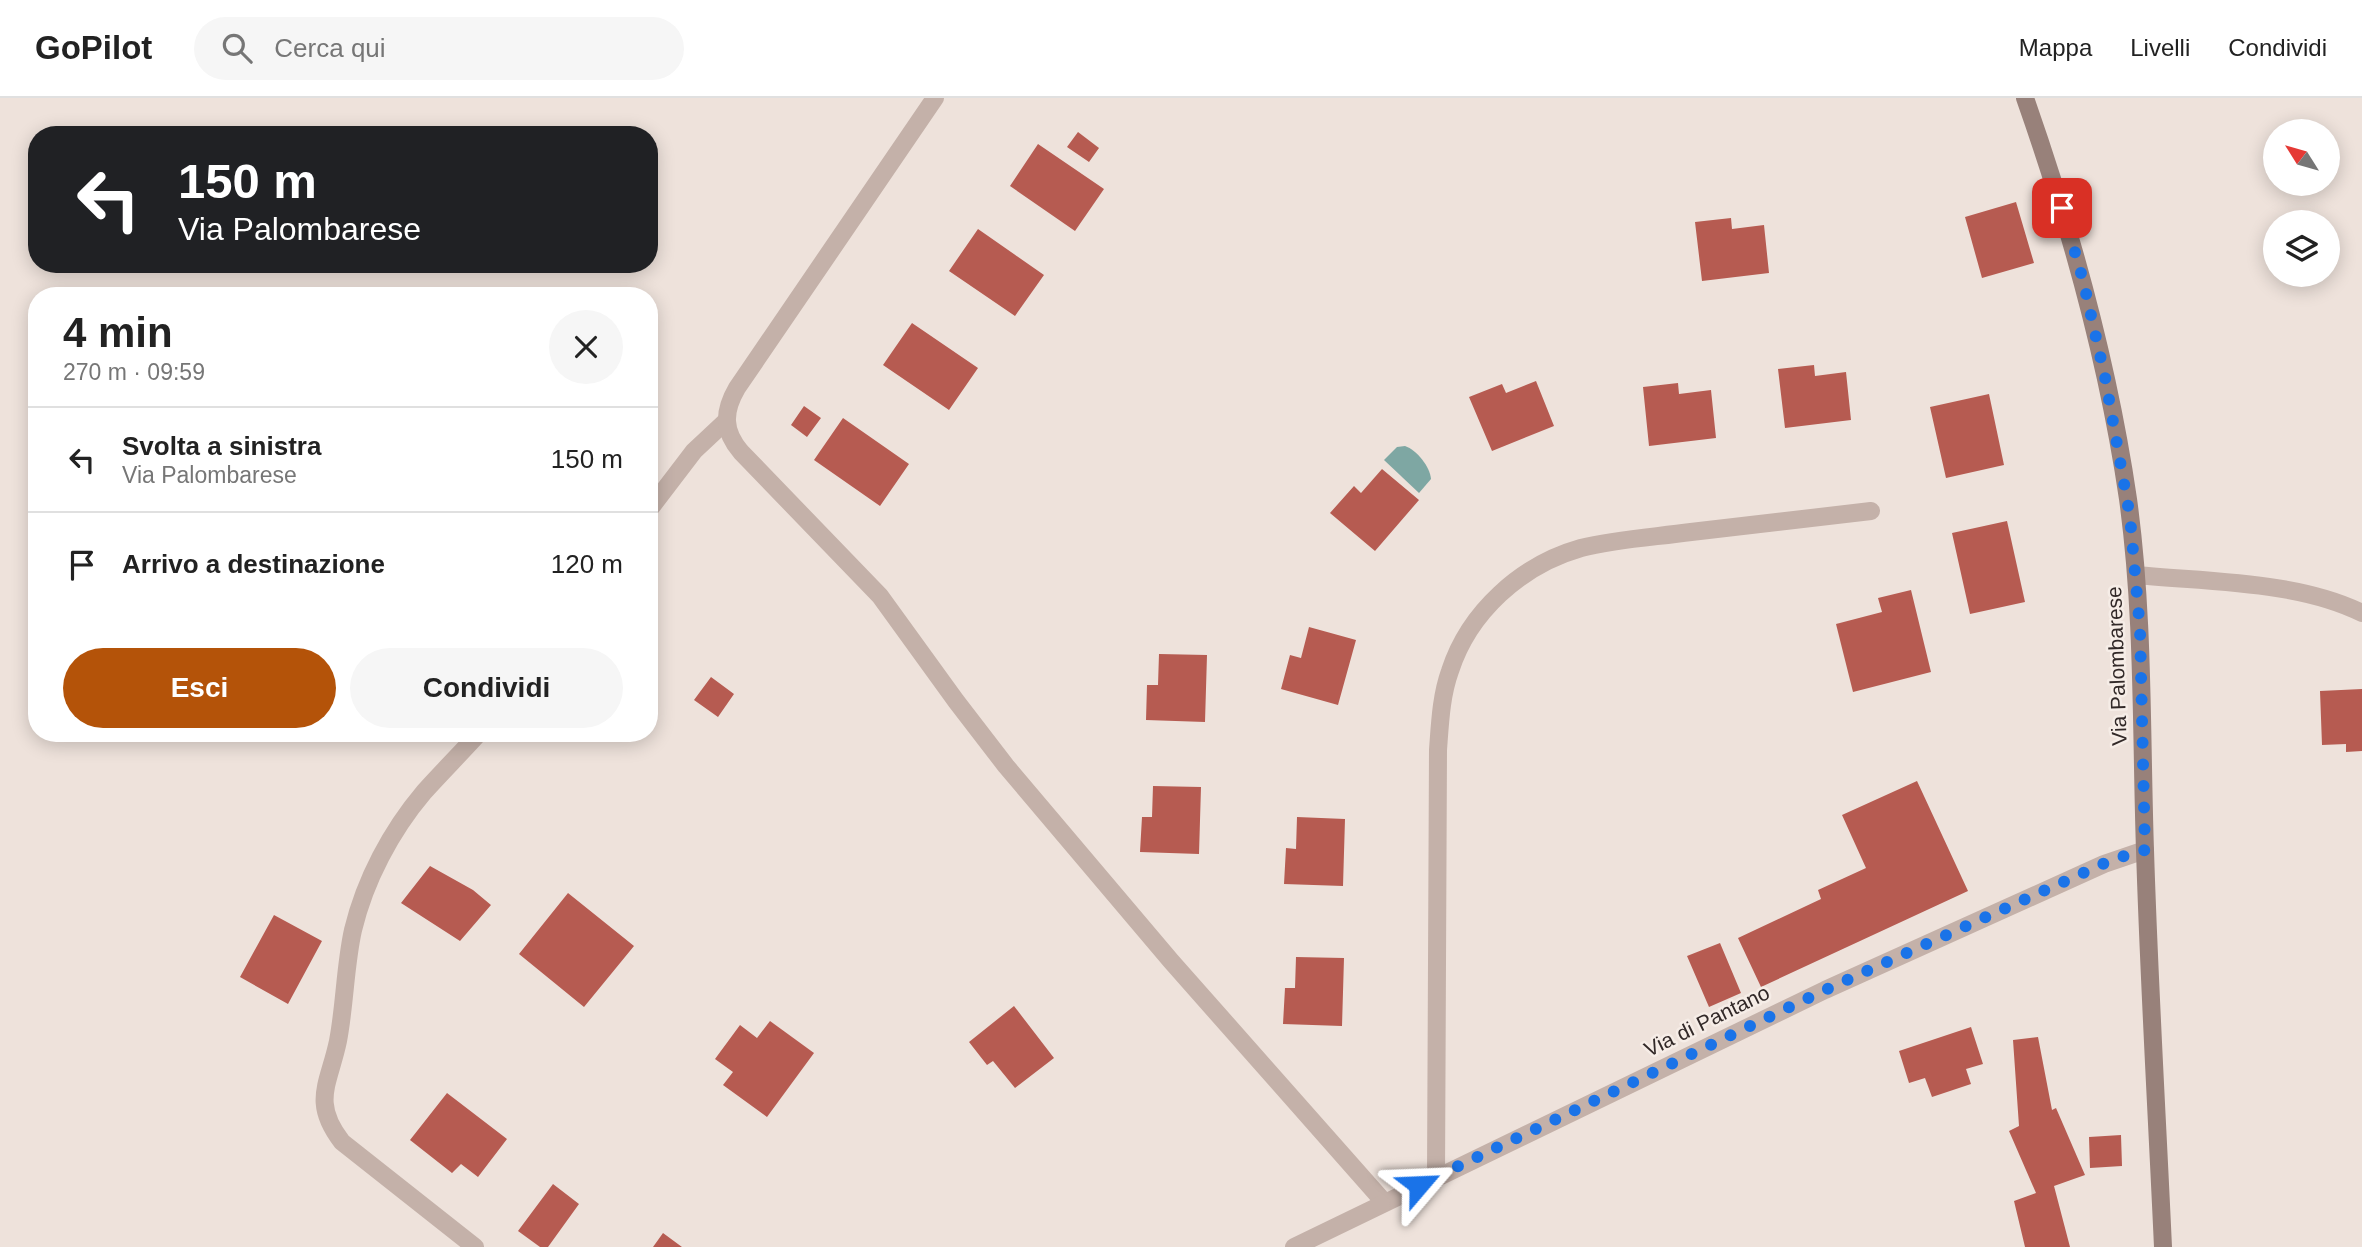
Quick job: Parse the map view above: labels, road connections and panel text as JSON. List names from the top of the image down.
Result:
{
  "streets": {
    "main road": ["Via Palombarese"],
    "street": ["Via di Pantano"]
  },
  "crossings": [
    ["Via Palombarese", "Via di Pantano"]
  ],
  "north": "top left",
  "page": {
    "header": "GoPilot",
    "search": "Cerca qui",
    "nav": ["Mappa", "Livelli", "Condividi"],
    "turn": ["150 m", "Via Palombarese"],
    "heading": ["4 min", "270 m · 09:59"],
    "list": [
      {
        "name": "Svolta a sinistra",
        "note": "Via Palombarese",
        "value": "150 m"
      },
      {
        "name": "Arrivo a destinazione",
        "value": "120 m"
      }
    ],
    "buttons": ["Esci", "Condividi"]
  }
}
